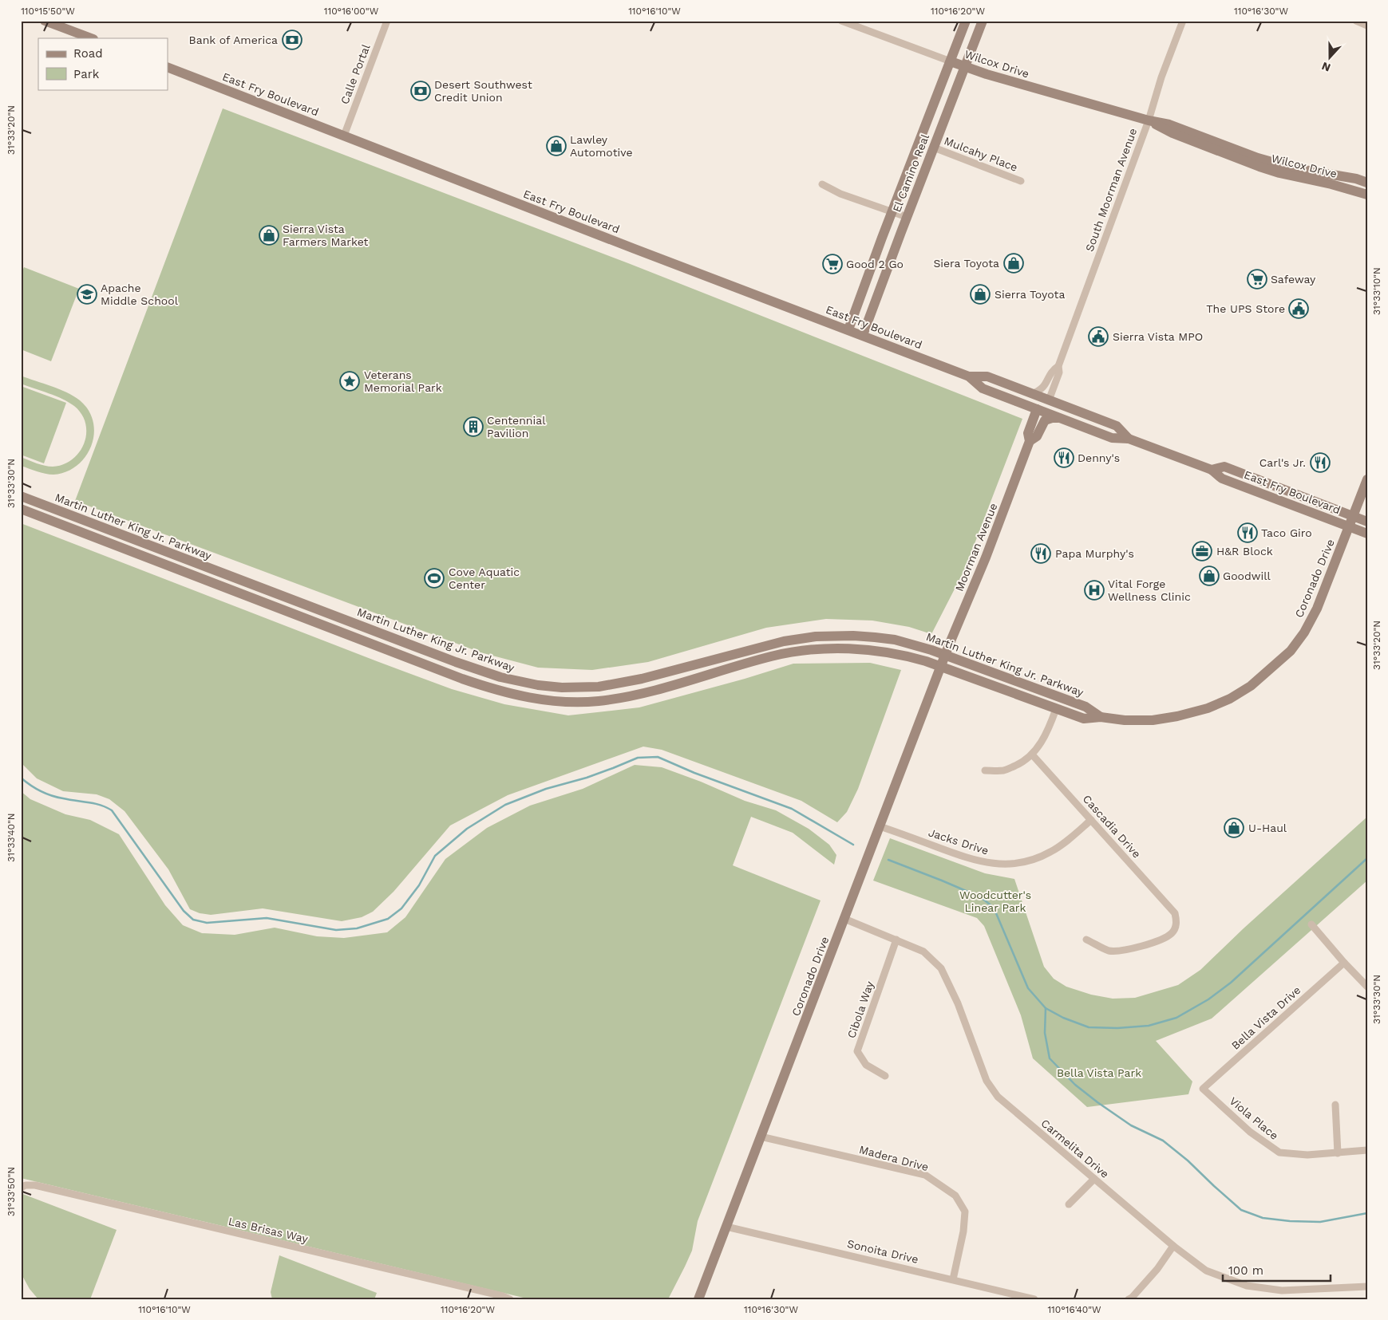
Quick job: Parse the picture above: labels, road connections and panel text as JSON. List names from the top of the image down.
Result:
{
  "streets": {
    "street": [
      "Wilcox Drive",
      "Calle Portal",
      "East Fry Boulevard",
      "Mulcahy Place",
      "El Camino Real",
      "South Moorman Avenue",
      "Martin Luther King Jr. Parkway",
      "Moorman Avenue",
      "Coronado Drive",
      "Cascadia Drive",
      "Jacks Drive",
      "Cibola Way",
      "Bella Vista Drive",
      "Viola Place",
      "Carmelita Drive",
      "Madera Drive",
      "Las Brisas Way",
      "Sonoita Drive"
    ]
  },
  "crossings": [
    ["Wilcox Drive", "El Camino Real"],
    ["Wilcox Drive", "South Moorman Avenue"],
    ["Calle Portal", "East Fry Boulevard"],
    ["East Fry Boulevard", "El Camino Real"],
    ["East Fry Boulevard", "South Moorman Avenue"],
    ["East Fry Boulevard", "Moorman Avenue"],
    ["East Fry Boulevard", "Coronado Drive"],
    ["Mulcahy Place", "El Camino Real"],
    ["Martin Luther King Jr. Parkway", "Moorman Avenue"],
    ["Martin Luther King Jr. Parkway", "Coronado Drive"],
    ["Moorman Avenue", "Coronado Drive"],
    ["Coronado Drive", "Jacks Drive"],
    ["Coronado Drive", "Carmelita Drive"],
    ["Coronado Drive", "Madera Drive"],
    ["Coronado Drive", "Sonoita Drive"],
    ["Cascadia Drive", "Jacks Drive"],
    ["Cibola Way", "Carmelita Drive"],
    ["Bella Vista Drive", "Viola Place"],
    ["Madera Drive", "Sonoita Drive"]
  ],
  "parks": ["Woodcutter's Linear Park", "Bella Vista Park"],
  "places": {
    "bank": ["Bank of America", "Desert Southwest Credit Union"],
    "shop": [
      "Lawley Automotive",
      "Sierra Vista Farmers Market",
      "Siera Toyota",
      "Sierra Toyota",
      "Goodwill",
      "U-Haul"
    ],
    "supermarket": ["Good 2 Go", "Safeway"],
    "school or university": ["Apache Middle School"],
    "public building": ["The UPS Store", "Sierra Vista MPO"],
    "place": ["Veterans Memorial Park"],
    "building": ["Centennial Pavilion"],
    "restaurant": [
      "Denny's",
      "Carl's Jr.",
      "Taco Giro",
      "Papa Murphy's"
    ],
    "office": ["H&R Block"],
    "sports": ["Cove Aquatic Center"],
    "hospital": ["Vital Forge Wellness Clinic"]
  },
  "legend": ["Road", "Park"],
  "scale_bar": "100 m",
  "north": "bottom",
  "coordinates": [
    "110°15'50\"W",
    "110°16'00\"W",
    "110°16'10\"W",
    "110°16'20\"W",
    "110°16'30\"W",
    "31°33'20\"N",
    "31°33'10\"N",
    "31°33'30\"N",
    "31°33'40\"N",
    "31°33'50\"N",
    "110°16'40\"W"
  ]
}
